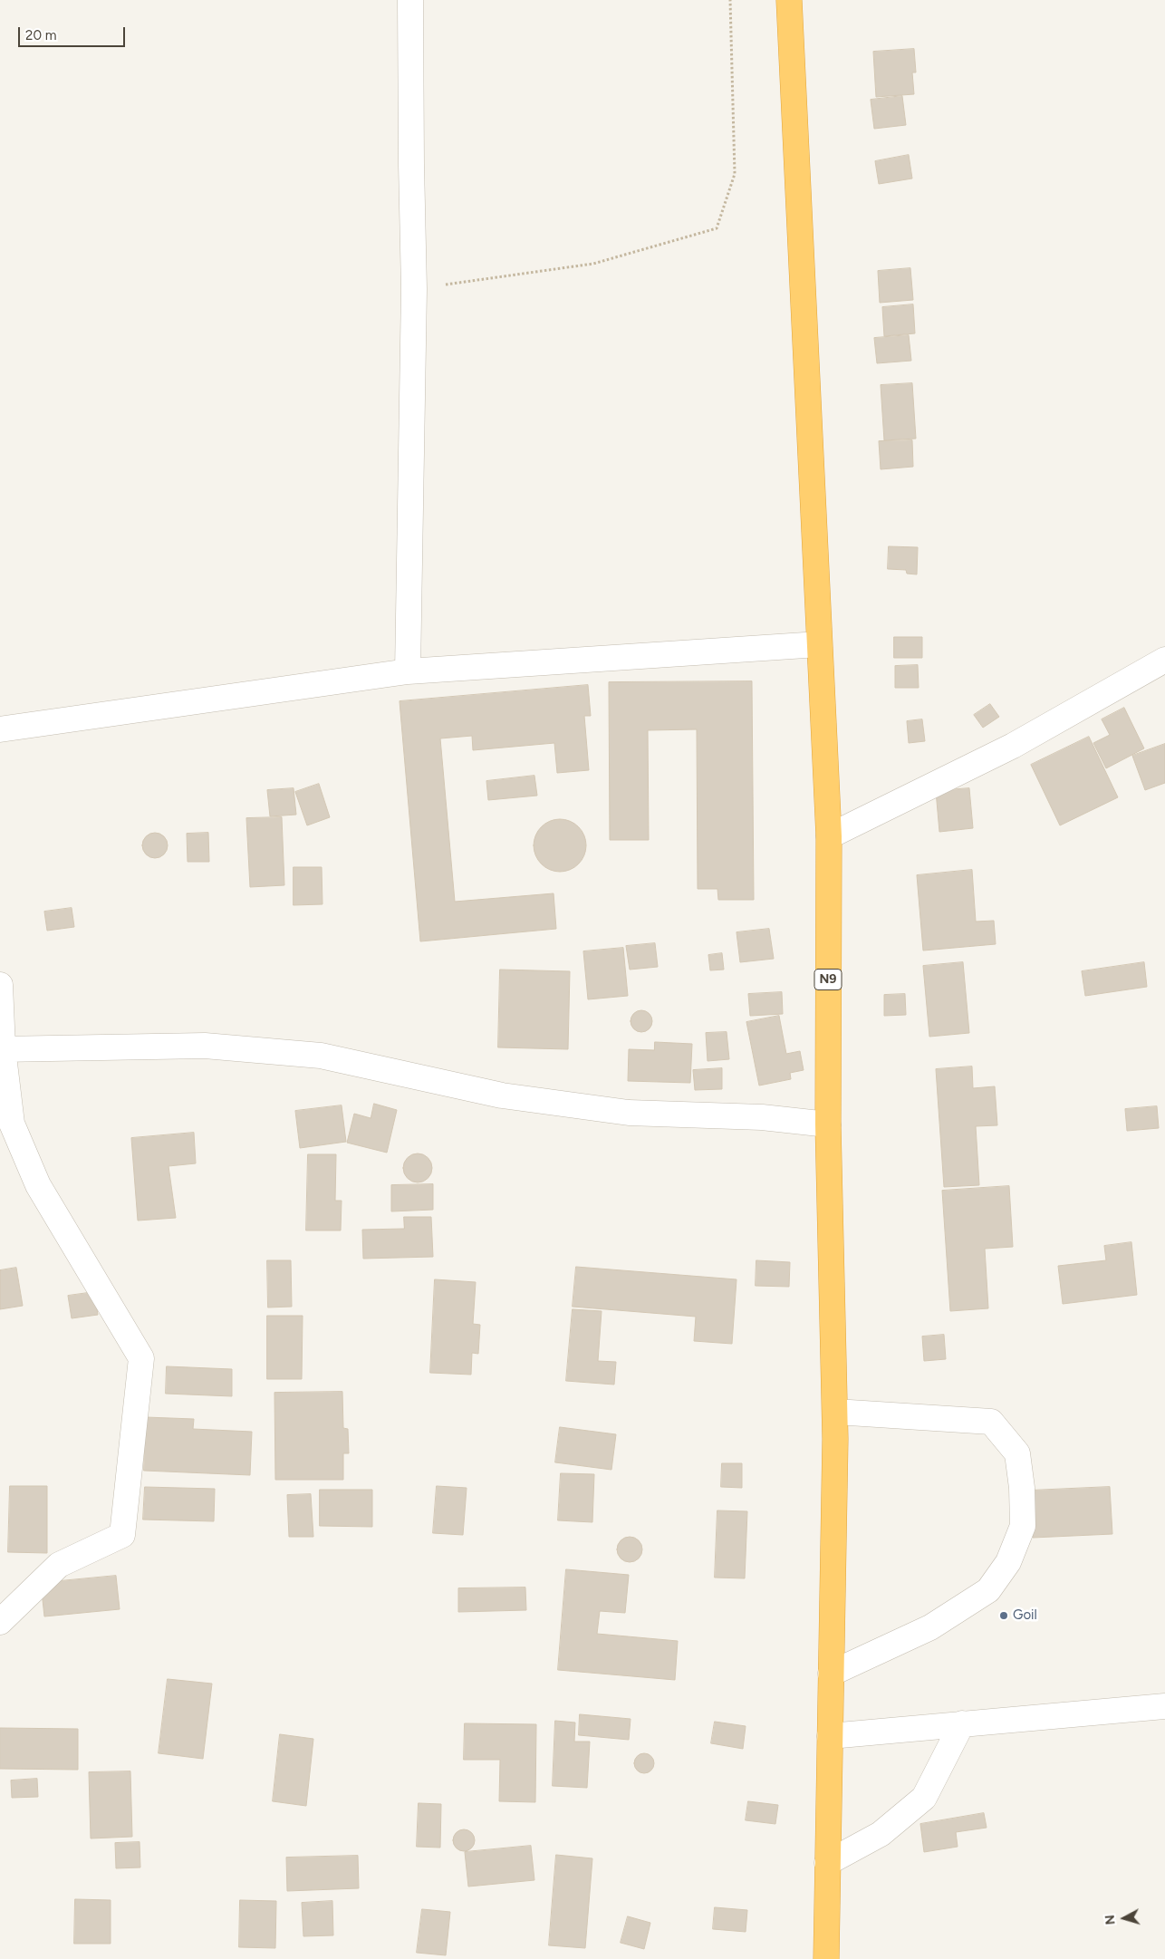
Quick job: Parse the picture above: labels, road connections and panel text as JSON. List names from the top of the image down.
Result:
{
  "streets": {
    "highway": ["N9"]
  },
  "places": ["Goil"],
  "scale_bar": "20 m",
  "north": "left"
}
